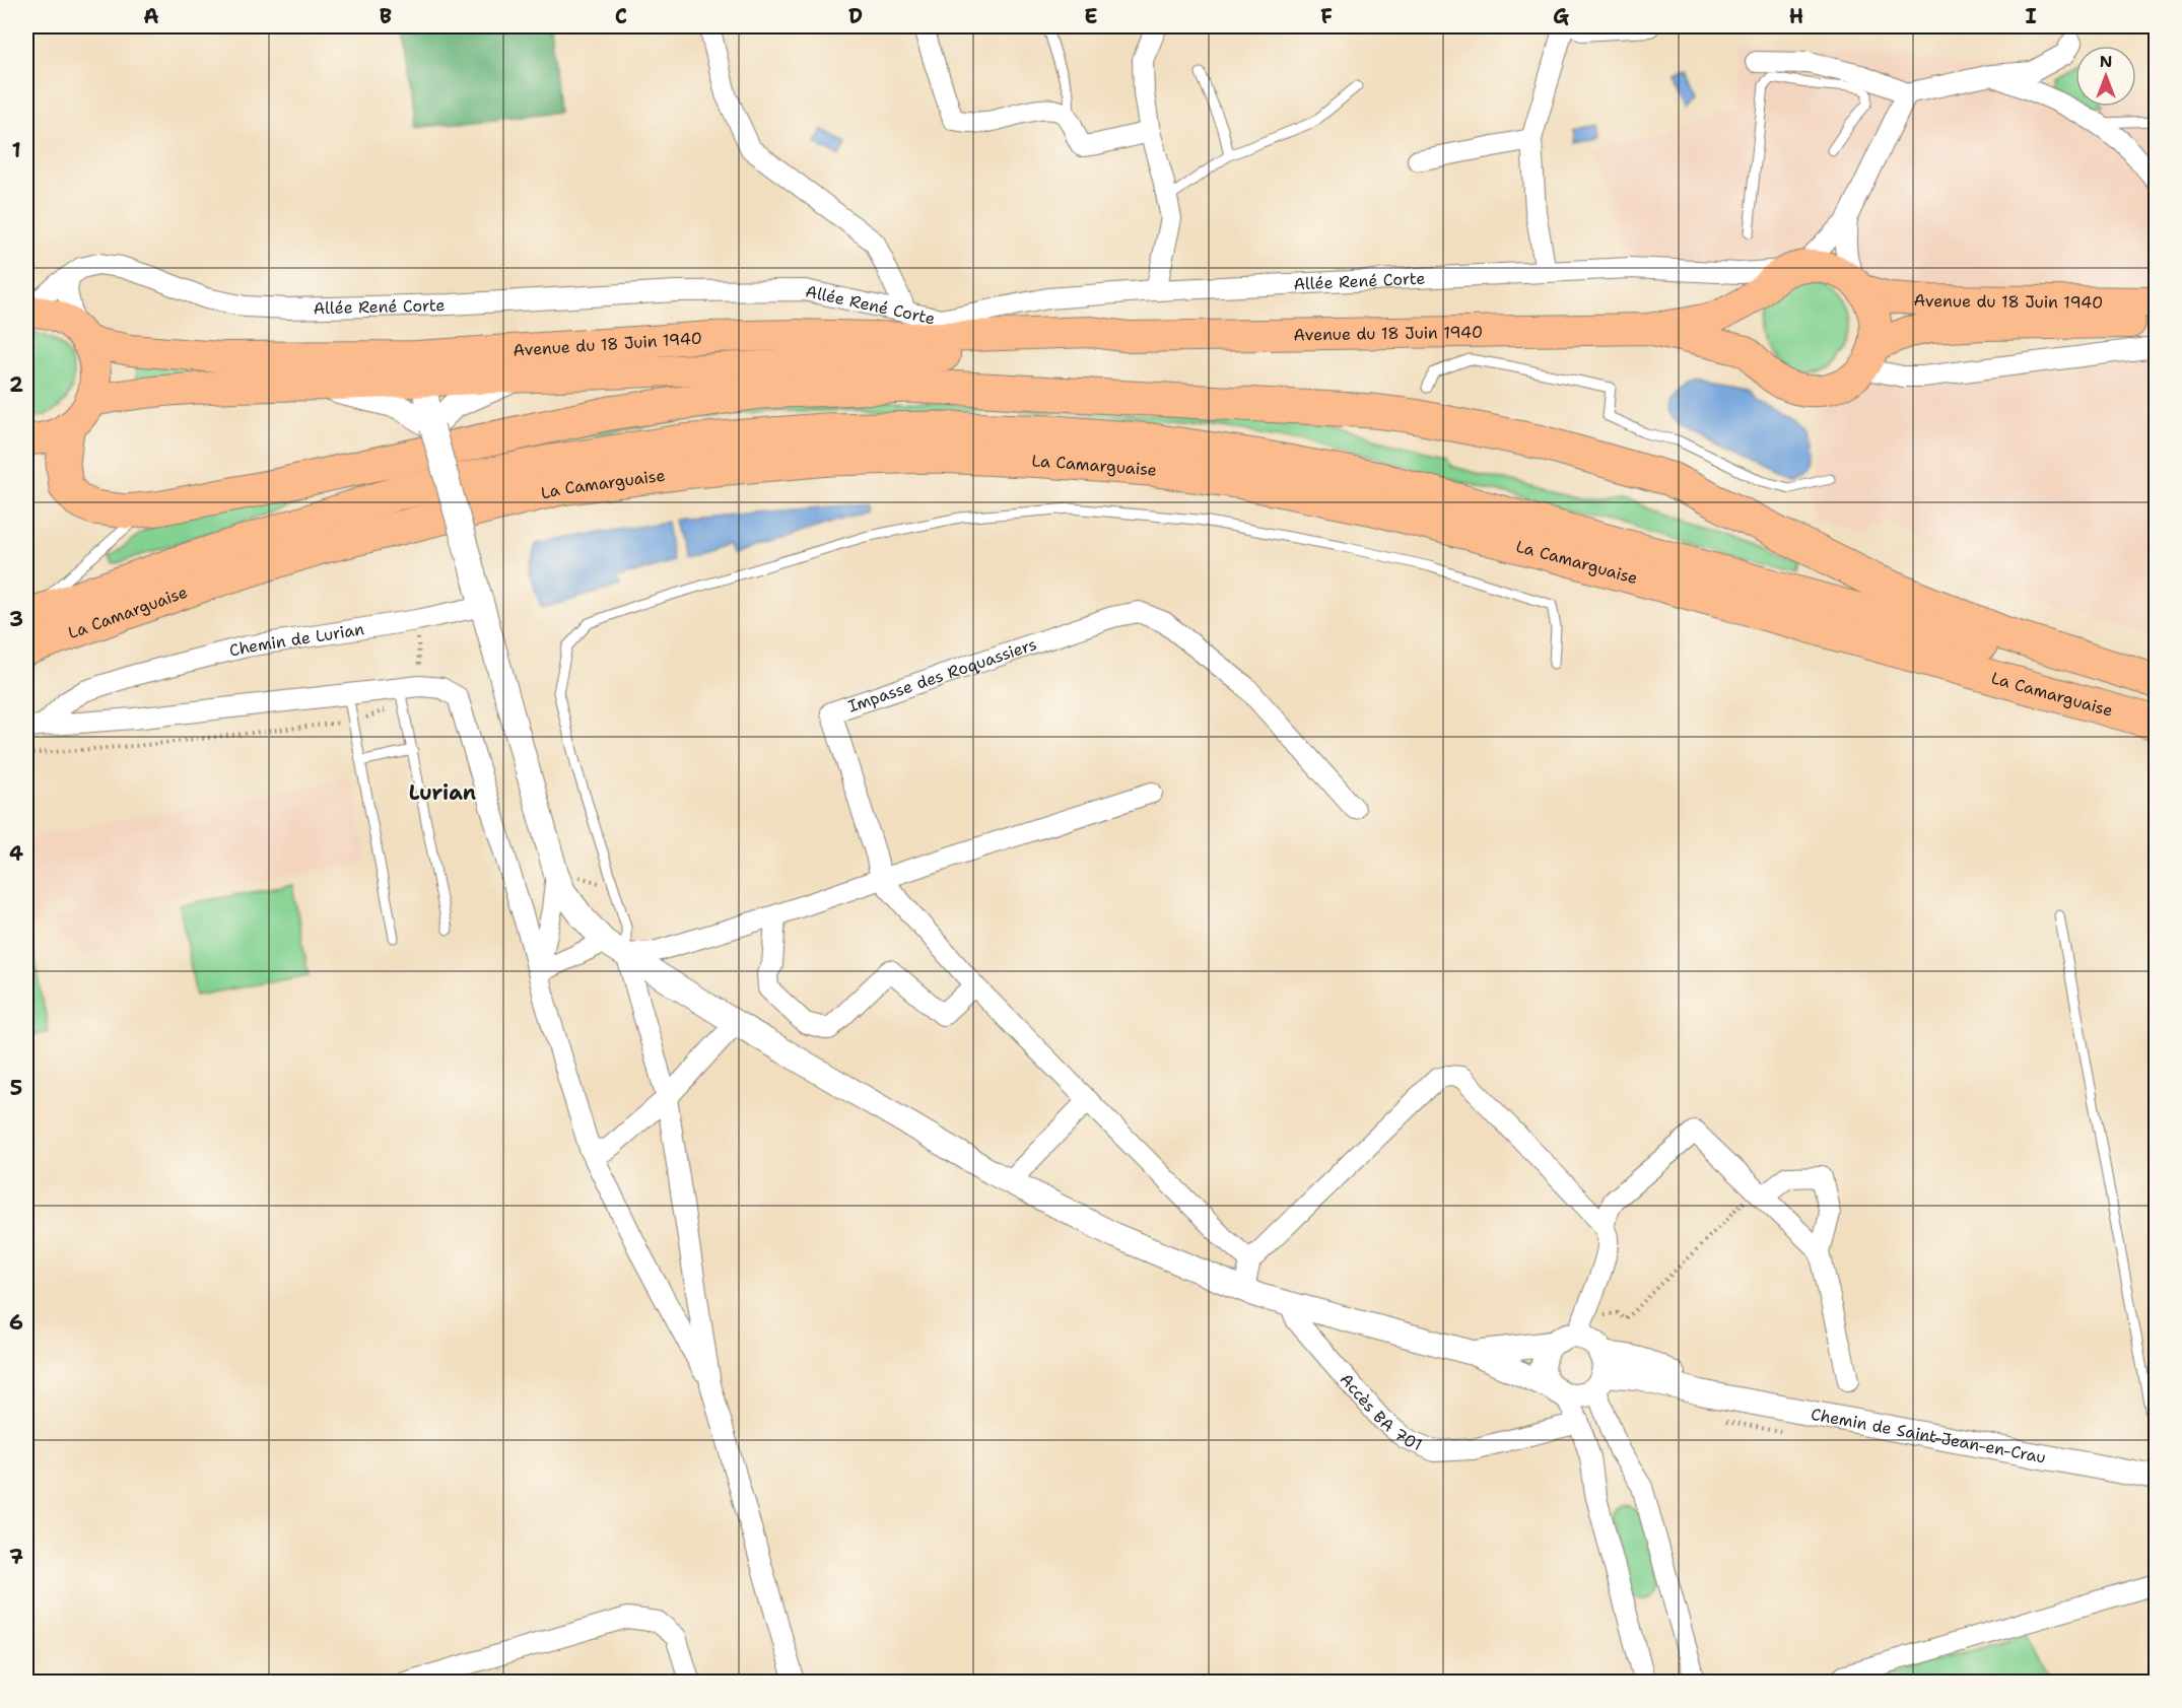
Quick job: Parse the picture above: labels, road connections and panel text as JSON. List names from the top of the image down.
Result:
{
  "streets": {
    "highway": ["La Camarguaise"],
    "main road": ["Avenue du 18 Juin 1940"],
    "street": [
      "Allée René Corte",
      "Chemin de Lurian",
      "Impasse des Roquassiers",
      "Accès BA 701",
      "Chemin de Saint-Jean-en-Crau"
    ]
  },
  "crossings": [
    ["Allée René Corte", "Avenue du 18 Juin 1940"]
  ],
  "districts": ["Lurian"],
  "north": "top",
  "grid": {
    "columns": [
      "A",
      "B",
      "C",
      "D",
      "E",
      "F",
      "G",
      "H",
      "I"
    ],
    "rows": [
      "1",
      "2",
      "3",
      "4",
      "5",
      "6",
      "7"
    ]
  }
}
